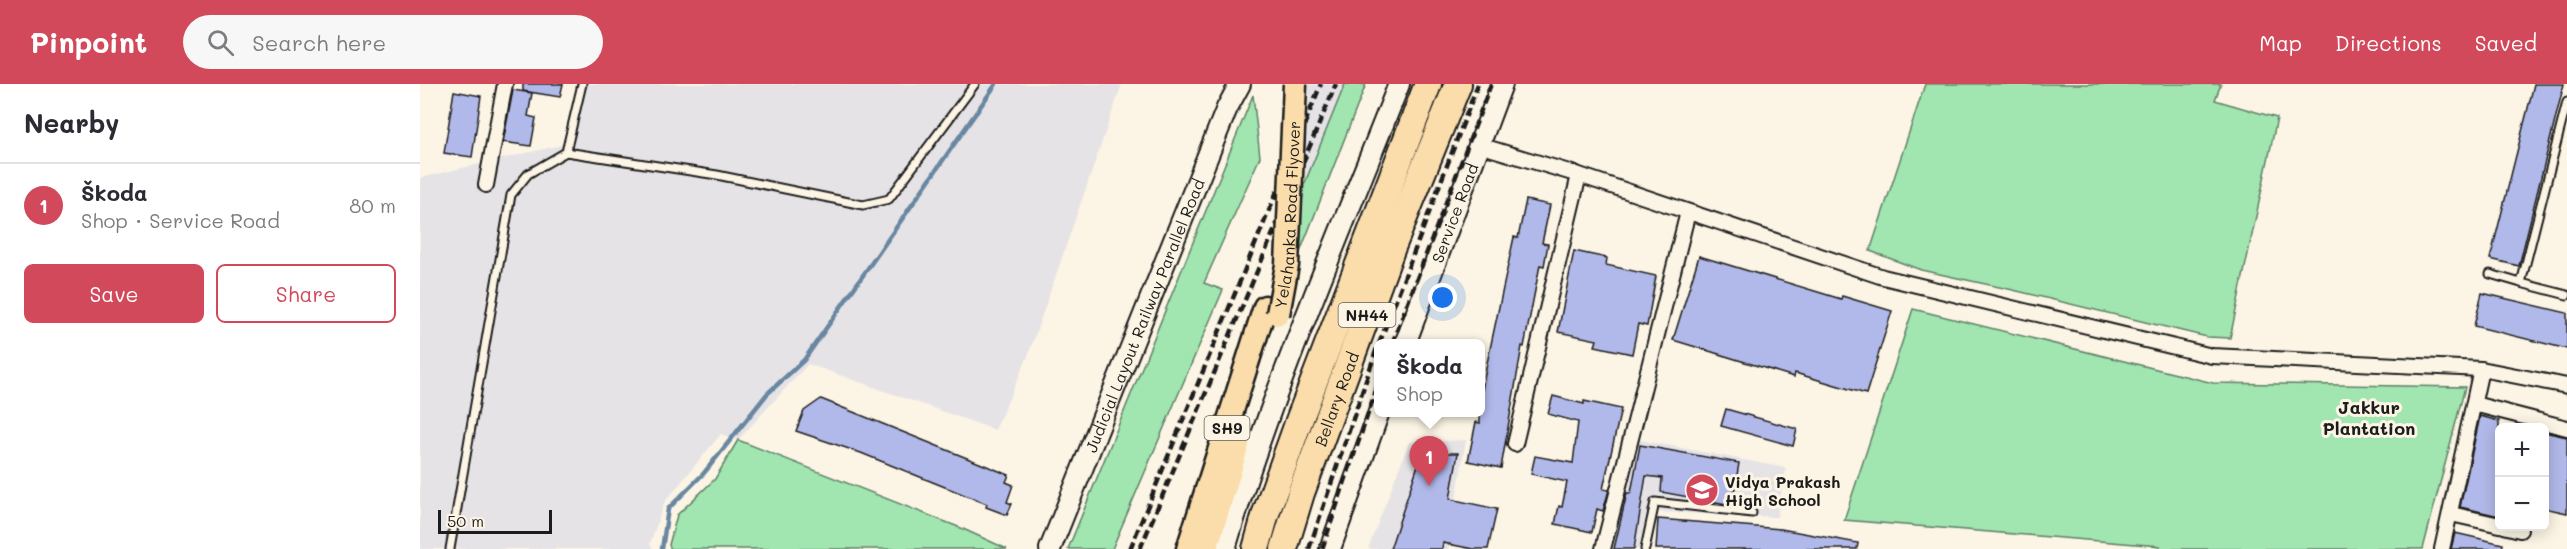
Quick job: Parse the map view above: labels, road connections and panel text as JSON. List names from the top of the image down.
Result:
{
  "streets": {
    "highway": ["NH44", "Bellary Road"],
    "main road": [
      "Yelahanka Road Flyover",
      "Service Road",
      "Judicial Layout Railway Parallel Road",
      "SH9"
    ]
  },
  "districts": ["Jakkur Plantation"],
  "places": {
    "school or university": ["Vidya Prakash High School"]
  },
  "scale_bar": "50 m",
  "page": {
    "header": "Pinpoint",
    "search": "Search here",
    "nav": ["Map", "Directions", "Saved"],
    "heading": "Nearby",
    "list": [
      {
        "mark": "1",
        "name": "Škoda",
        "note": "Shop · Service Road",
        "value": "80 m"
      }
    ],
    "buttons": ["Save", "Share"],
    "popup": ["Škoda", "Shop"],
    "map_buttons": ["+", "−"],
    "pins": "1",
    "scale": "50 m"
  }
}
